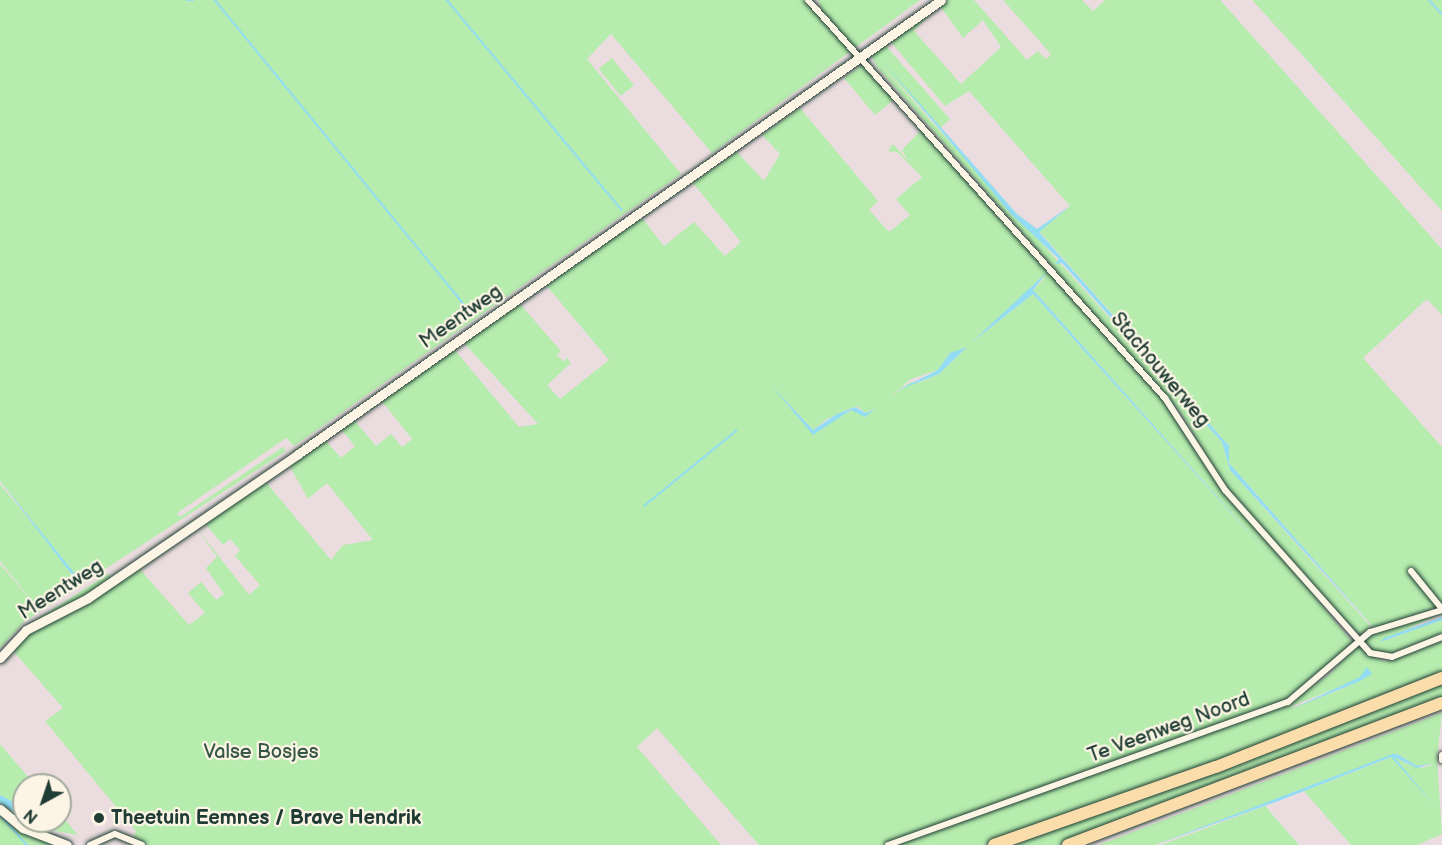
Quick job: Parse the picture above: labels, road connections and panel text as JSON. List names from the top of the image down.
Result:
{
  "streets": {
    "street": ["Meentweg", "Stachouwerweg", "Te Veenweg Noord"]
  },
  "crossings": [
    ["Meentweg", "Stachouwerweg"],
    ["Stachouwerweg", "Te Veenweg Noord"]
  ],
  "parks": ["Valse Bosjes"],
  "places": ["Theetuin Eemnes / Brave Hendrik"],
  "north": "bottom left"
}
